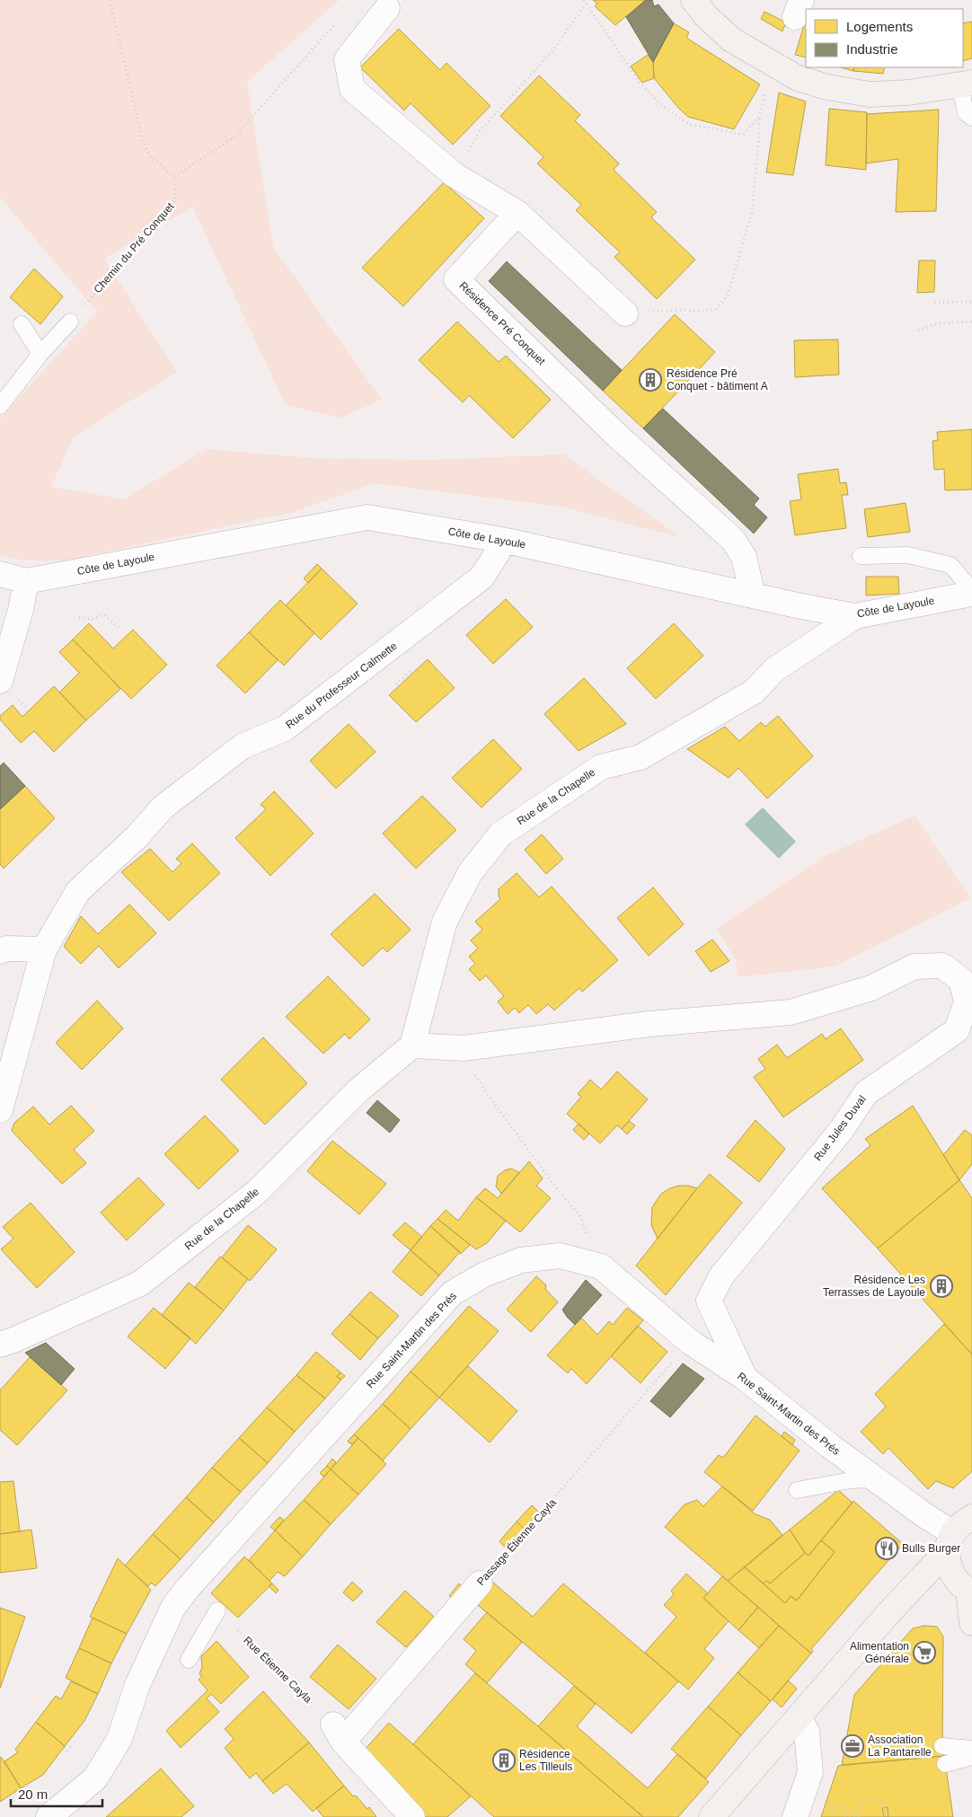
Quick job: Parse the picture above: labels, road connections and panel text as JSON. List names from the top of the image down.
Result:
{
  "streets": {
    "street": [
      "Résidence Pré Conquet",
      "Côte de Layoule",
      "Rue du Professeur Calmette",
      "Rue de la Chapelle",
      "Rue Jules Duval",
      "Rue Saint-Martin des Prés",
      "Passage Étienne Cayla"
    ],
    "path": ["Chemin du Pré Conquet", "Rue Étienne Cayla"]
  },
  "crossings": [
    ["Résidence Pré Conquet", "Côte de Layoule"],
    ["Côte de Layoule", "Rue du Professeur Calmette"],
    ["Côte de Layoule", "Rue de la Chapelle"],
    ["Rue de la Chapelle", "Rue Jules Duval"],
    ["Rue Jules Duval", "Rue Saint-Martin des Prés"],
    ["Rue Saint-Martin des Prés", "Passage Étienne Cayla"],
    ["Passage Étienne Cayla", "Rue Étienne Cayla"]
  ],
  "places": {
    "building": ["Résidence Pré Conquet - bâtiment A", "Résidence Les Terrasses de Layoule", "Résidence Les Tilleuls"],
    "restaurant": ["Bulls Burger"],
    "supermarket": ["Alimentation Générale"],
    "office": ["Association La Pantarelle"]
  },
  "legend": ["Logements", "Industrie"],
  "scale_bar": "20 m"
}
